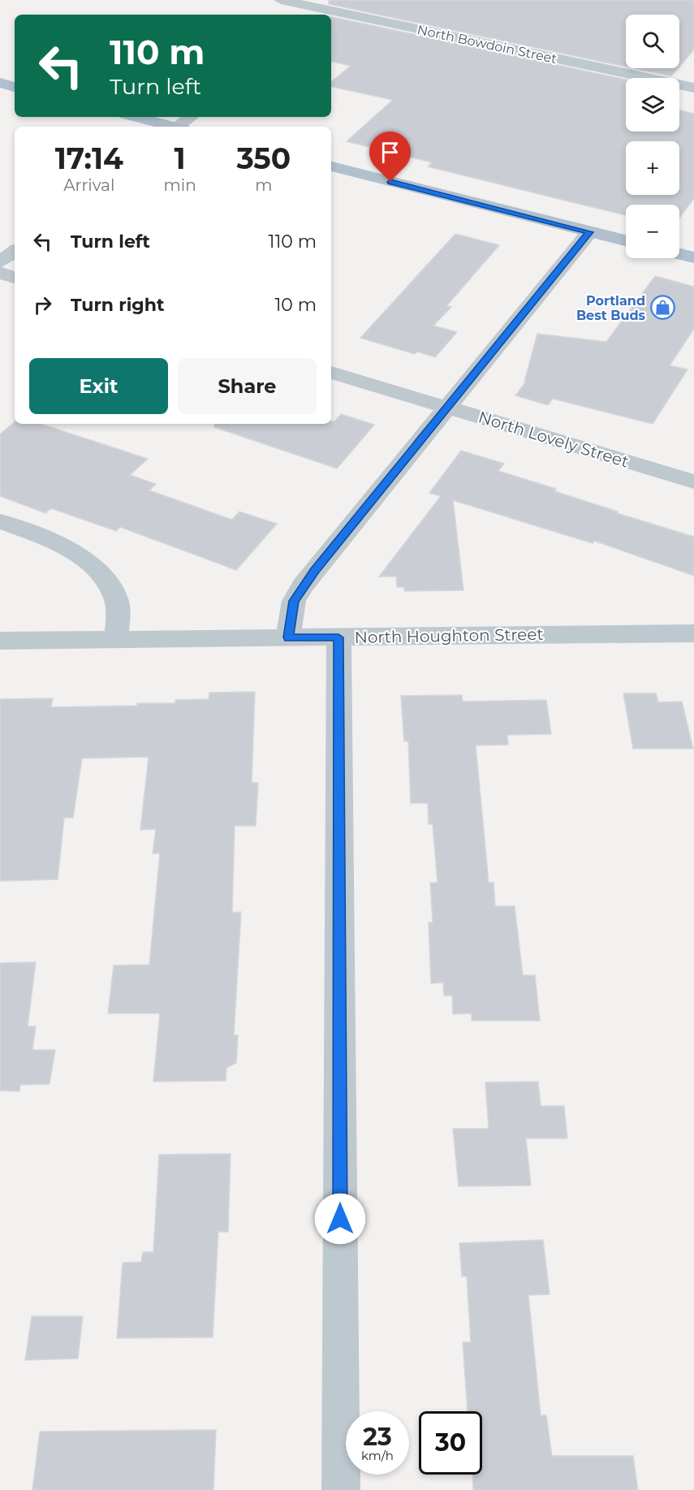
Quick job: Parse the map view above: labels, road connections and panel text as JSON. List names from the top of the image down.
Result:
{
  "streets": {
    "street": ["North Bowdoin Street", "North Lovely Street", "North Houghton Street"]
  },
  "places": {
    "shop": ["Portland Best Buds"]
  },
  "page": {
    "map_buttons": ["+", "−"],
    "turn": ["110 m", "Turn left"],
    "eta": [
      "17:14",
      "Arrival",
      "1",
      "min",
      "350",
      "m"
    ],
    "list": [
      {
        "name": "Turn left",
        "value": "110 m"
      },
      {
        "name": "Turn right",
        "value": "10 m"
      }
    ],
    "buttons": ["Exit", "Share"],
    "speed": "23 km/h",
    "limit": "30"
  }
}
